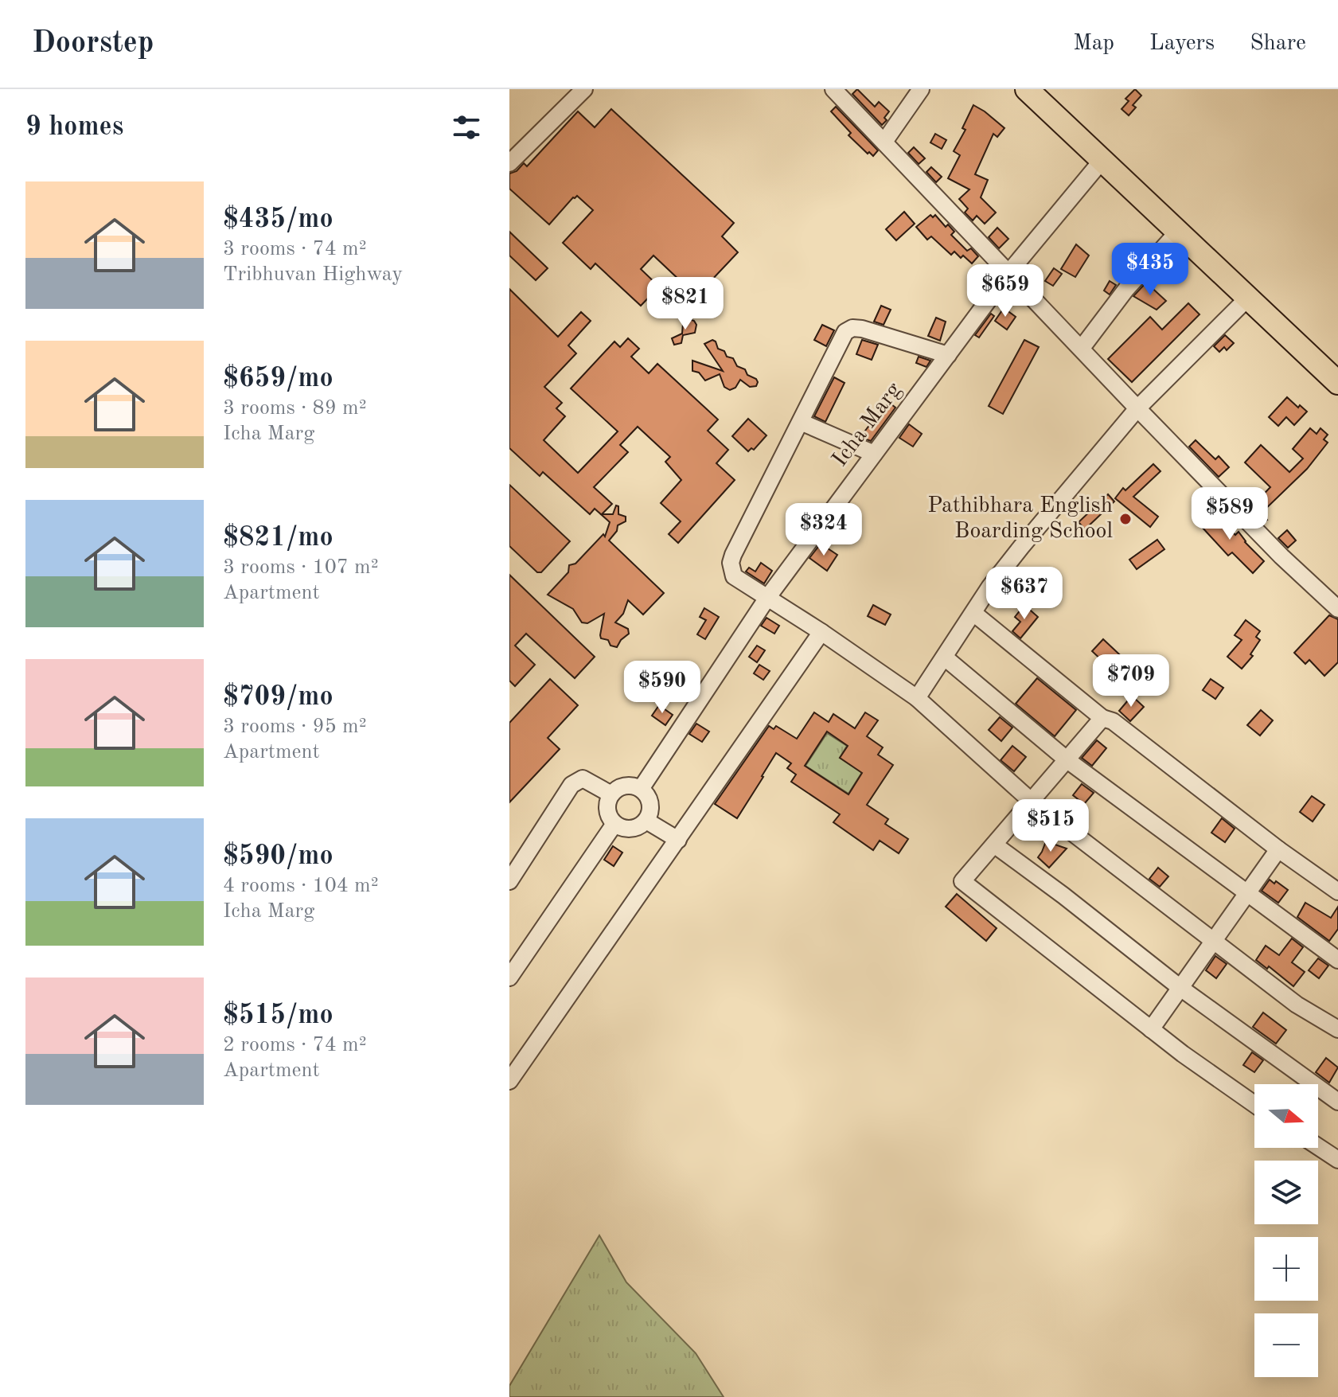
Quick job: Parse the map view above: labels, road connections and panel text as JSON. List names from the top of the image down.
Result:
{
  "streets": {
    "street": ["Icha Marg"]
  },
  "places": ["Pathibhara English Boarding School"],
  "north": "right",
  "page": {
    "header": "Doorstep",
    "nav": ["Map", "Layers", "Share"],
    "heading": "9 homes",
    "list": [
      {
        "name": "$435/mo",
        "note": "3 rooms · 74 m² · Tribhuvan Highway"
      },
      {
        "name": "$659/mo",
        "note": "3 rooms · 89 m² · Icha Marg"
      },
      {
        "name": "$821/mo",
        "note": "3 rooms · 107 m² · Apartment"
      },
      {
        "name": "$709/mo",
        "note": "3 rooms · 95 m² · Apartment"
      },
      {
        "name": "$590/mo",
        "note": "4 rooms · 104 m² · Icha Marg"
      },
      {
        "name": "$515/mo",
        "note": "2 rooms · 74 m² · Apartment"
      }
    ],
    "price": [
      "$435",
      "$659",
      "$821",
      "$589",
      "$324",
      "$637",
      "$709",
      "$590",
      "$515"
    ],
    "map_buttons": ["+", "−"]
  }
}
